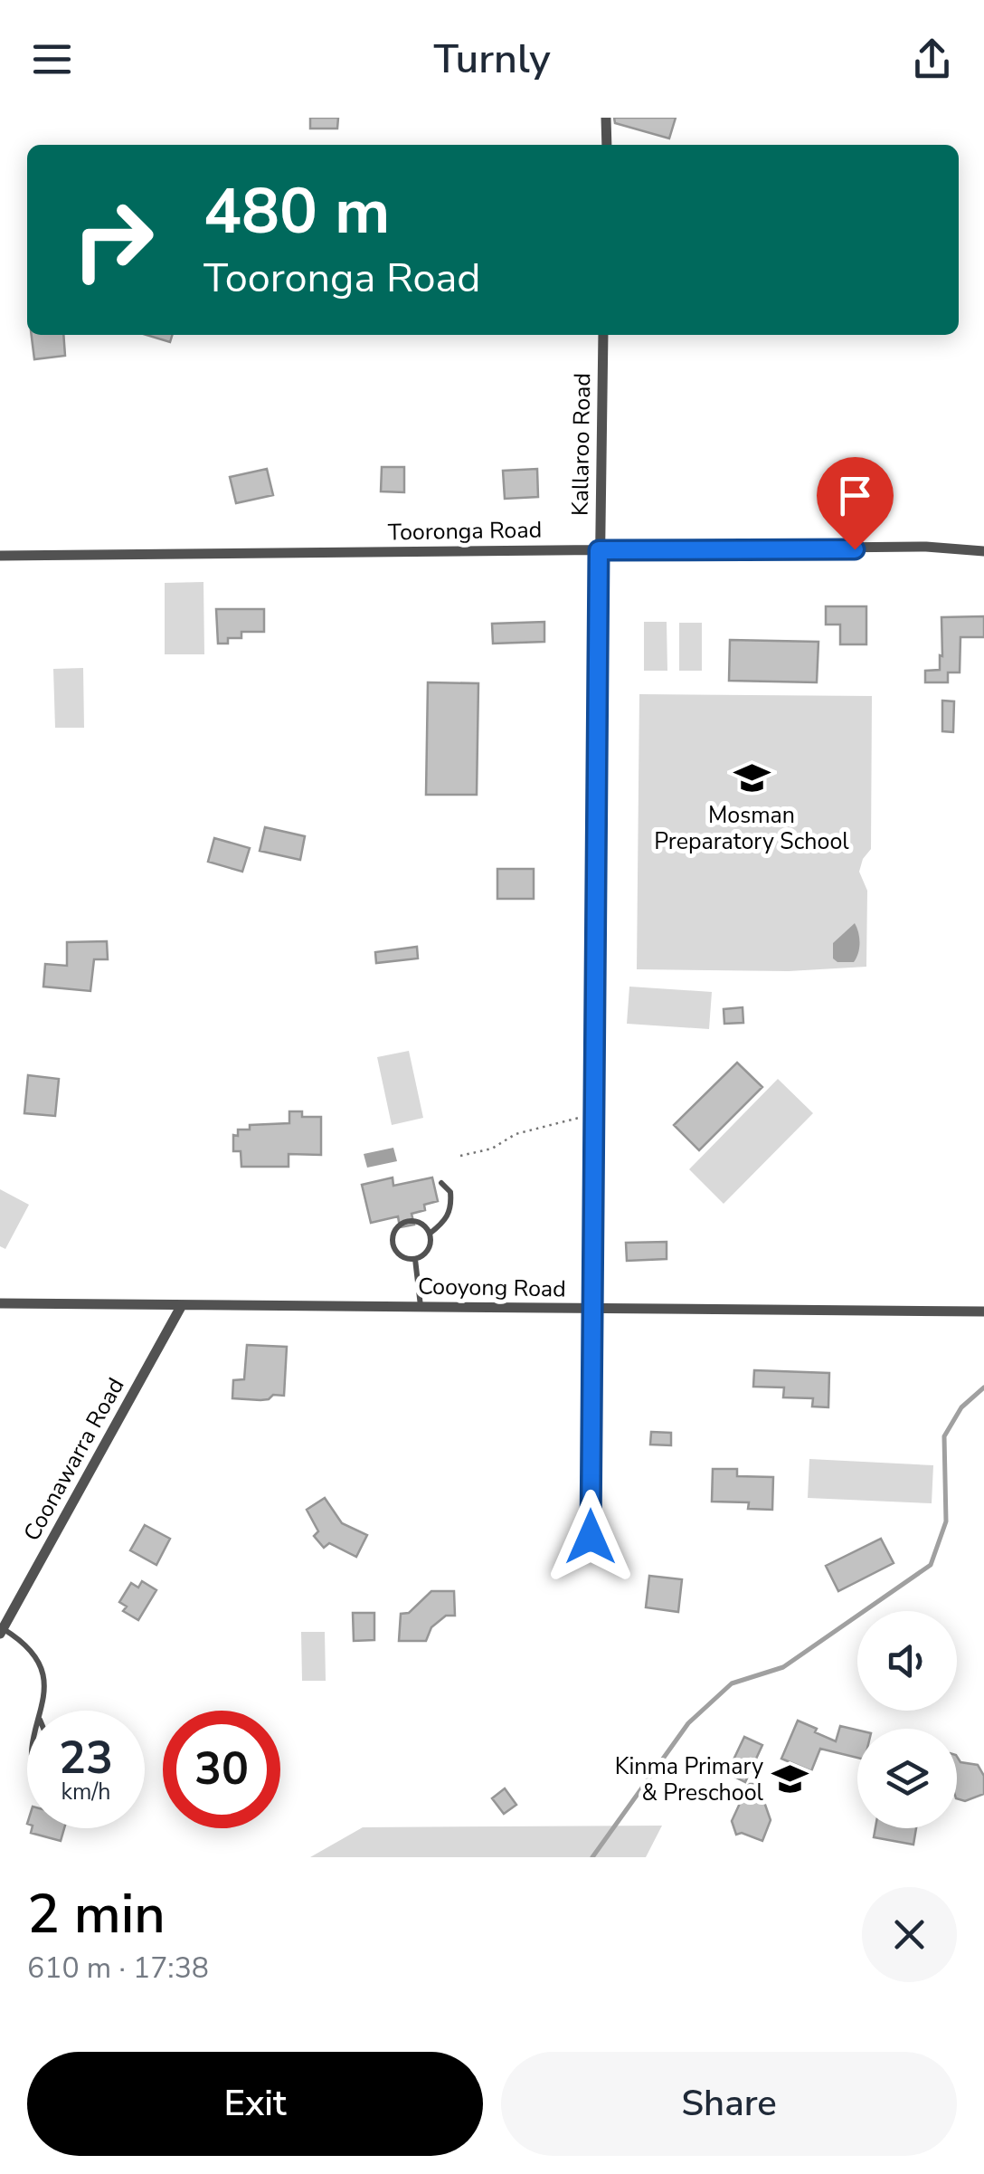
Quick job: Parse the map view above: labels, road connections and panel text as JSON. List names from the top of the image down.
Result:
{
  "streets": {
    "street": [
      "Kallaroo Road",
      "Tooronga Road",
      "Cooyong Road",
      "Coonawarra Road"
    ]
  },
  "crossings": [
    ["Kallaroo Road", "Tooronga Road"],
    ["Kallaroo Road", "Cooyong Road"],
    ["Cooyong Road", "Coonawarra Road"]
  ],
  "places": {
    "school or university": ["Mosman Preparatory School", "Kinma Primary & Preschool"]
  },
  "page": {
    "header": "Turnly",
    "turn": ["480 m", "Tooronga Road"],
    "speed": "23 km/h",
    "limit": "30",
    "heading": ["2 min", "610 m · 17:38"],
    "buttons": ["Exit", "Share"]
  }
}
